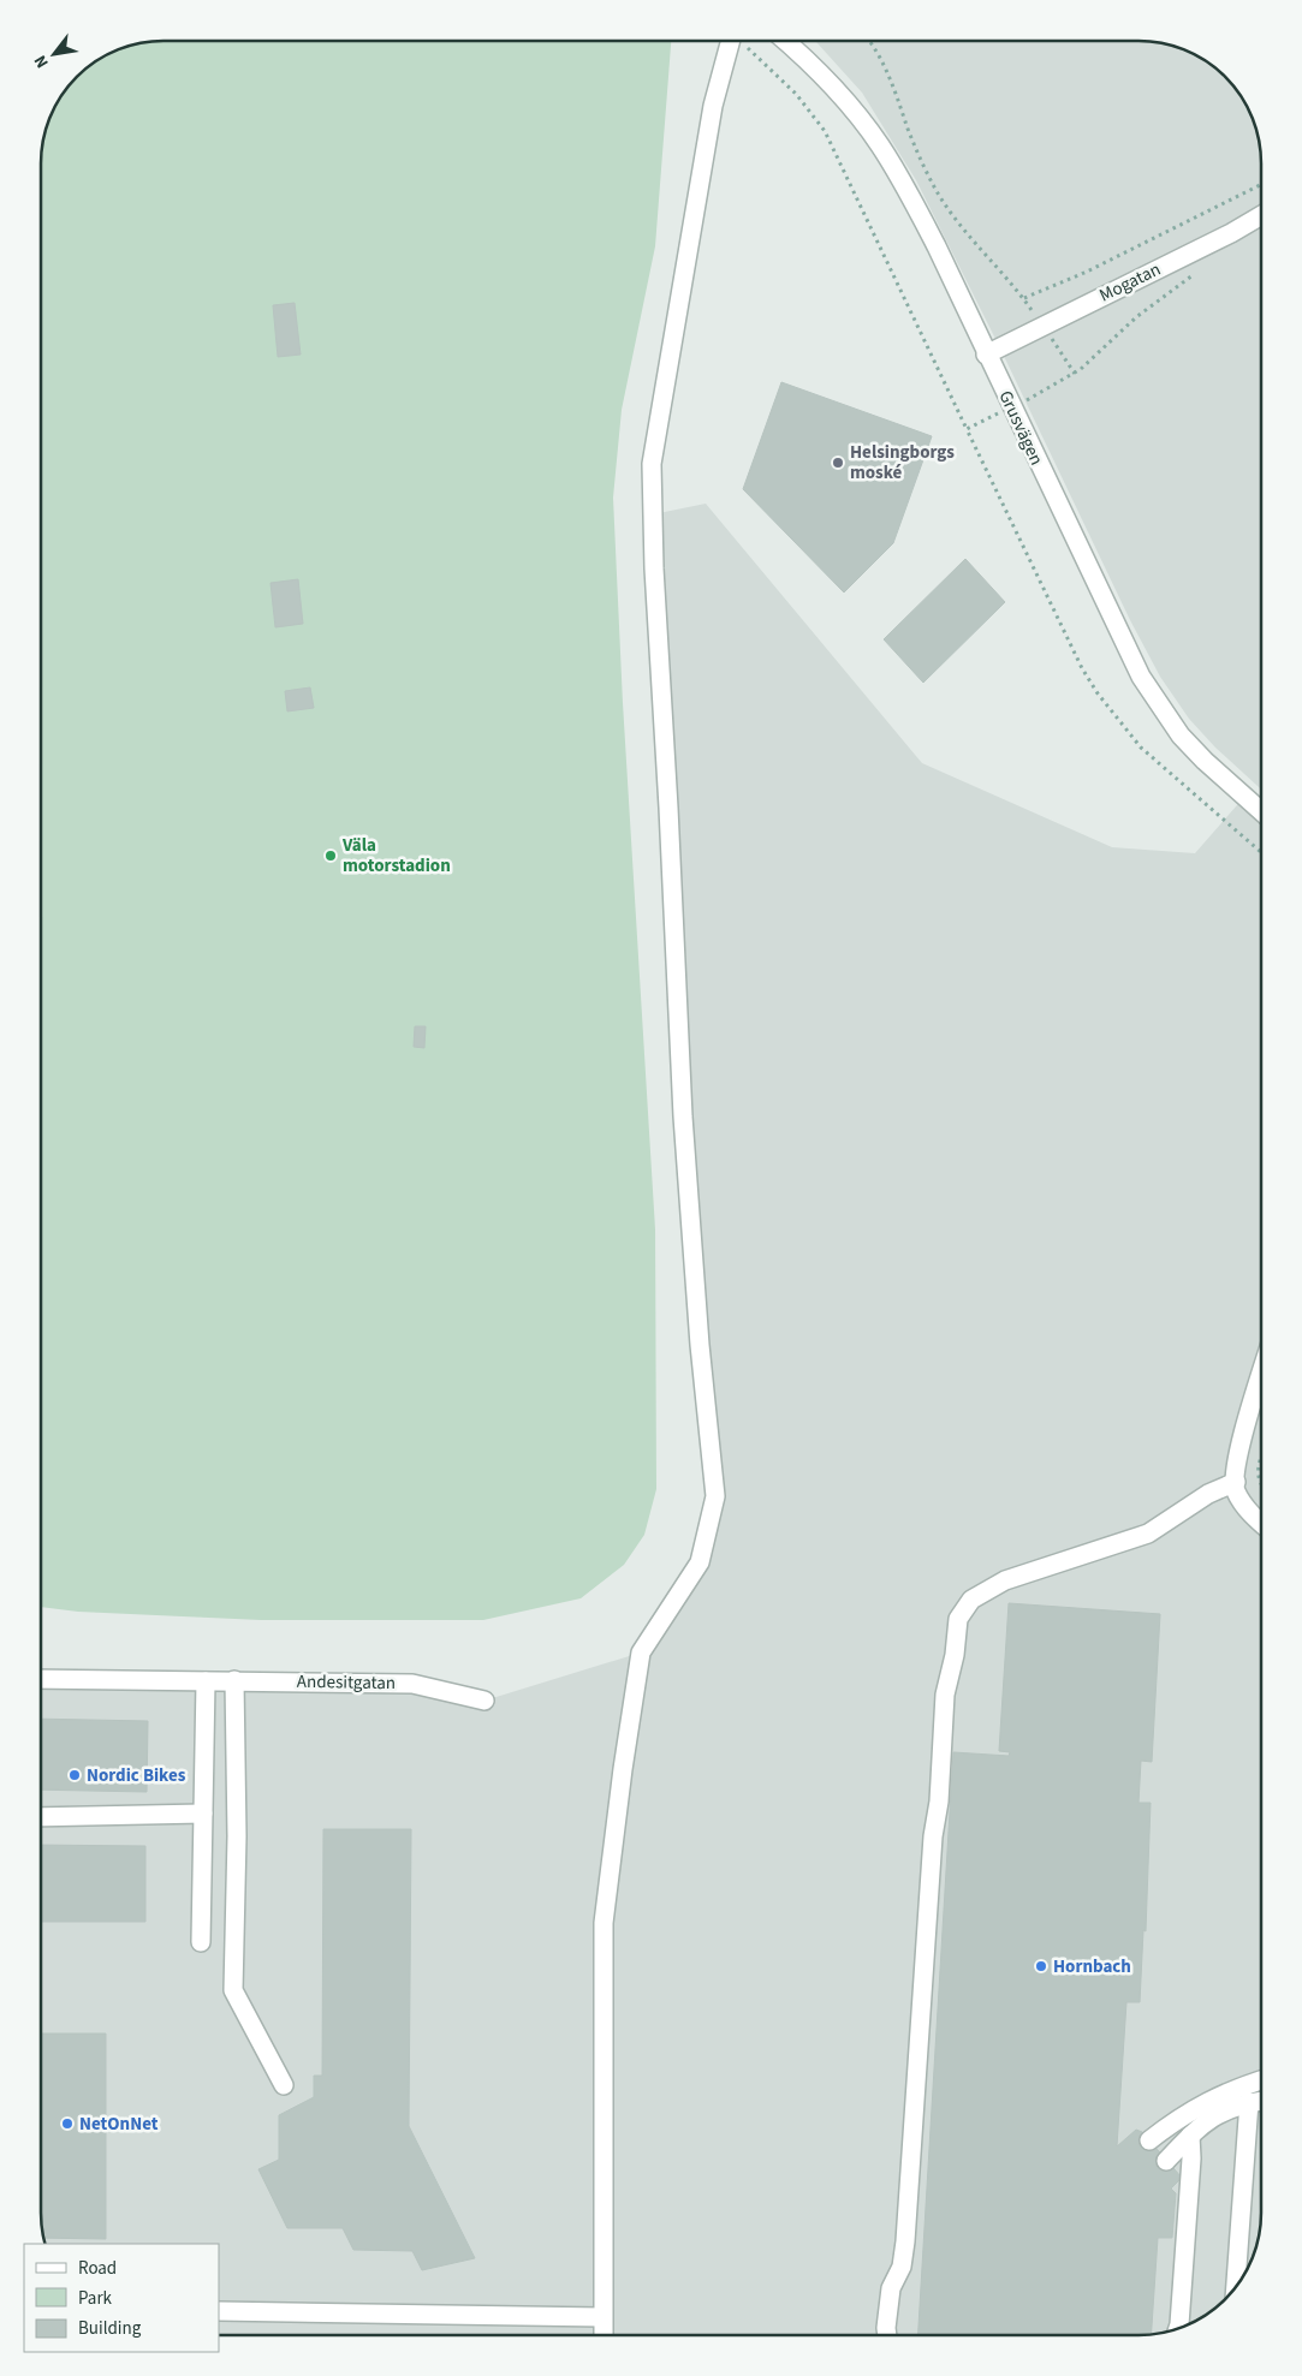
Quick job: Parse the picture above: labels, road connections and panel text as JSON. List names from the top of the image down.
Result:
{
  "streets": {
    "street": ["Mogatan", "Grusvägen", "Andesitgatan"]
  },
  "crossings": [
    ["Mogatan", "Grusvägen"]
  ],
  "places": [
    "Helsingborgs moské",
    "Väla motorstadion",
    "Nordic Bikes",
    "Hornbach",
    "NetOnNet"
  ],
  "legend": ["Road", "Park", "Building"],
  "north": "bottom left"
}
